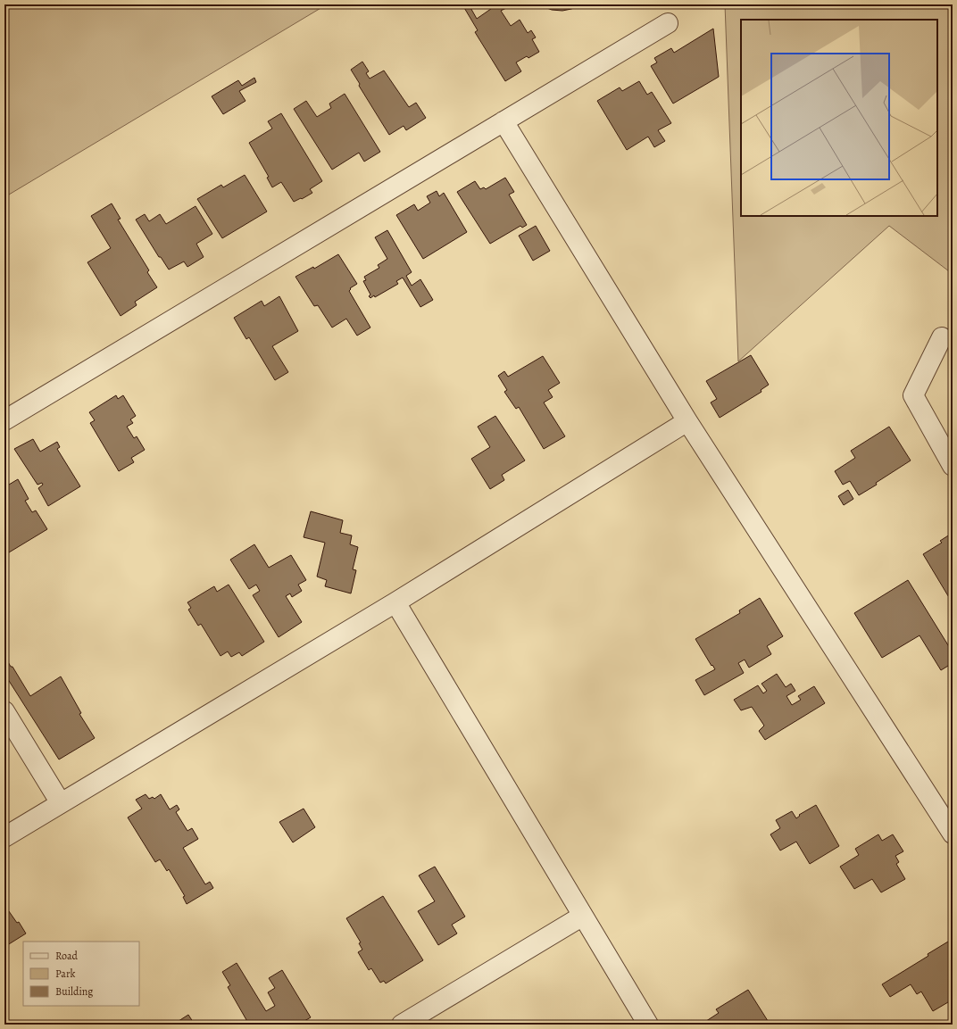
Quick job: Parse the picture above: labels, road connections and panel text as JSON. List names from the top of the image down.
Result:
{
  "legend": ["Road", "Park", "Building"]
}
